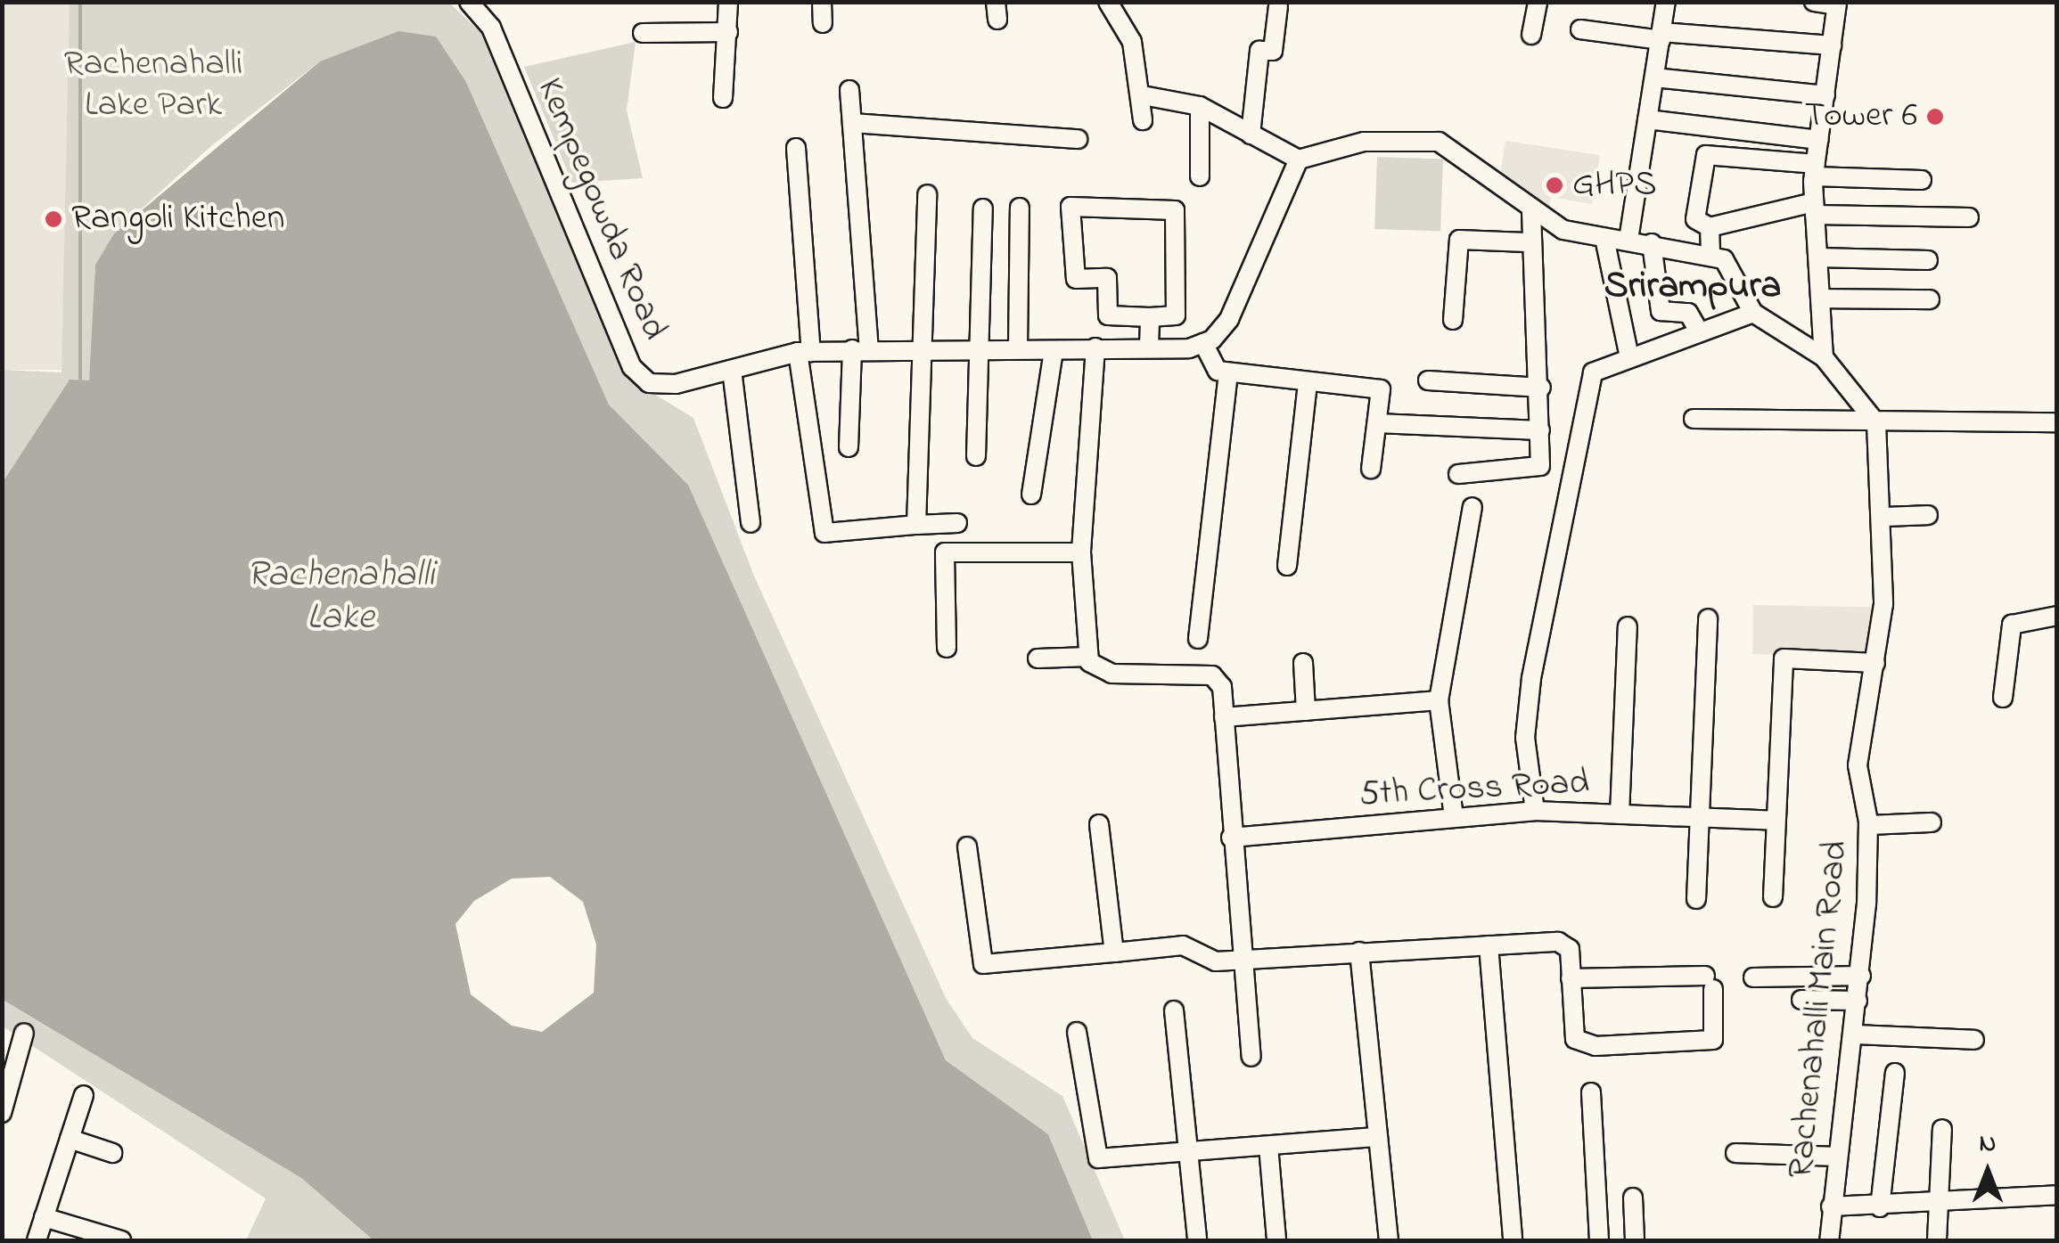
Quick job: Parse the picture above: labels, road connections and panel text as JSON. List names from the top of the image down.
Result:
{
  "streets": {
    "street": ["Kempegowda Road", "5th Cross Road", "Rachenahalli Main Road"]
  },
  "districts": ["Srirampura"],
  "water": ["Rachenahalli Lake"],
  "parks": ["Rachenahalli Lake Park"],
  "places": ["Tower 6", "GHPS", "Rangoli Kitchen"],
  "north": "top"
}
